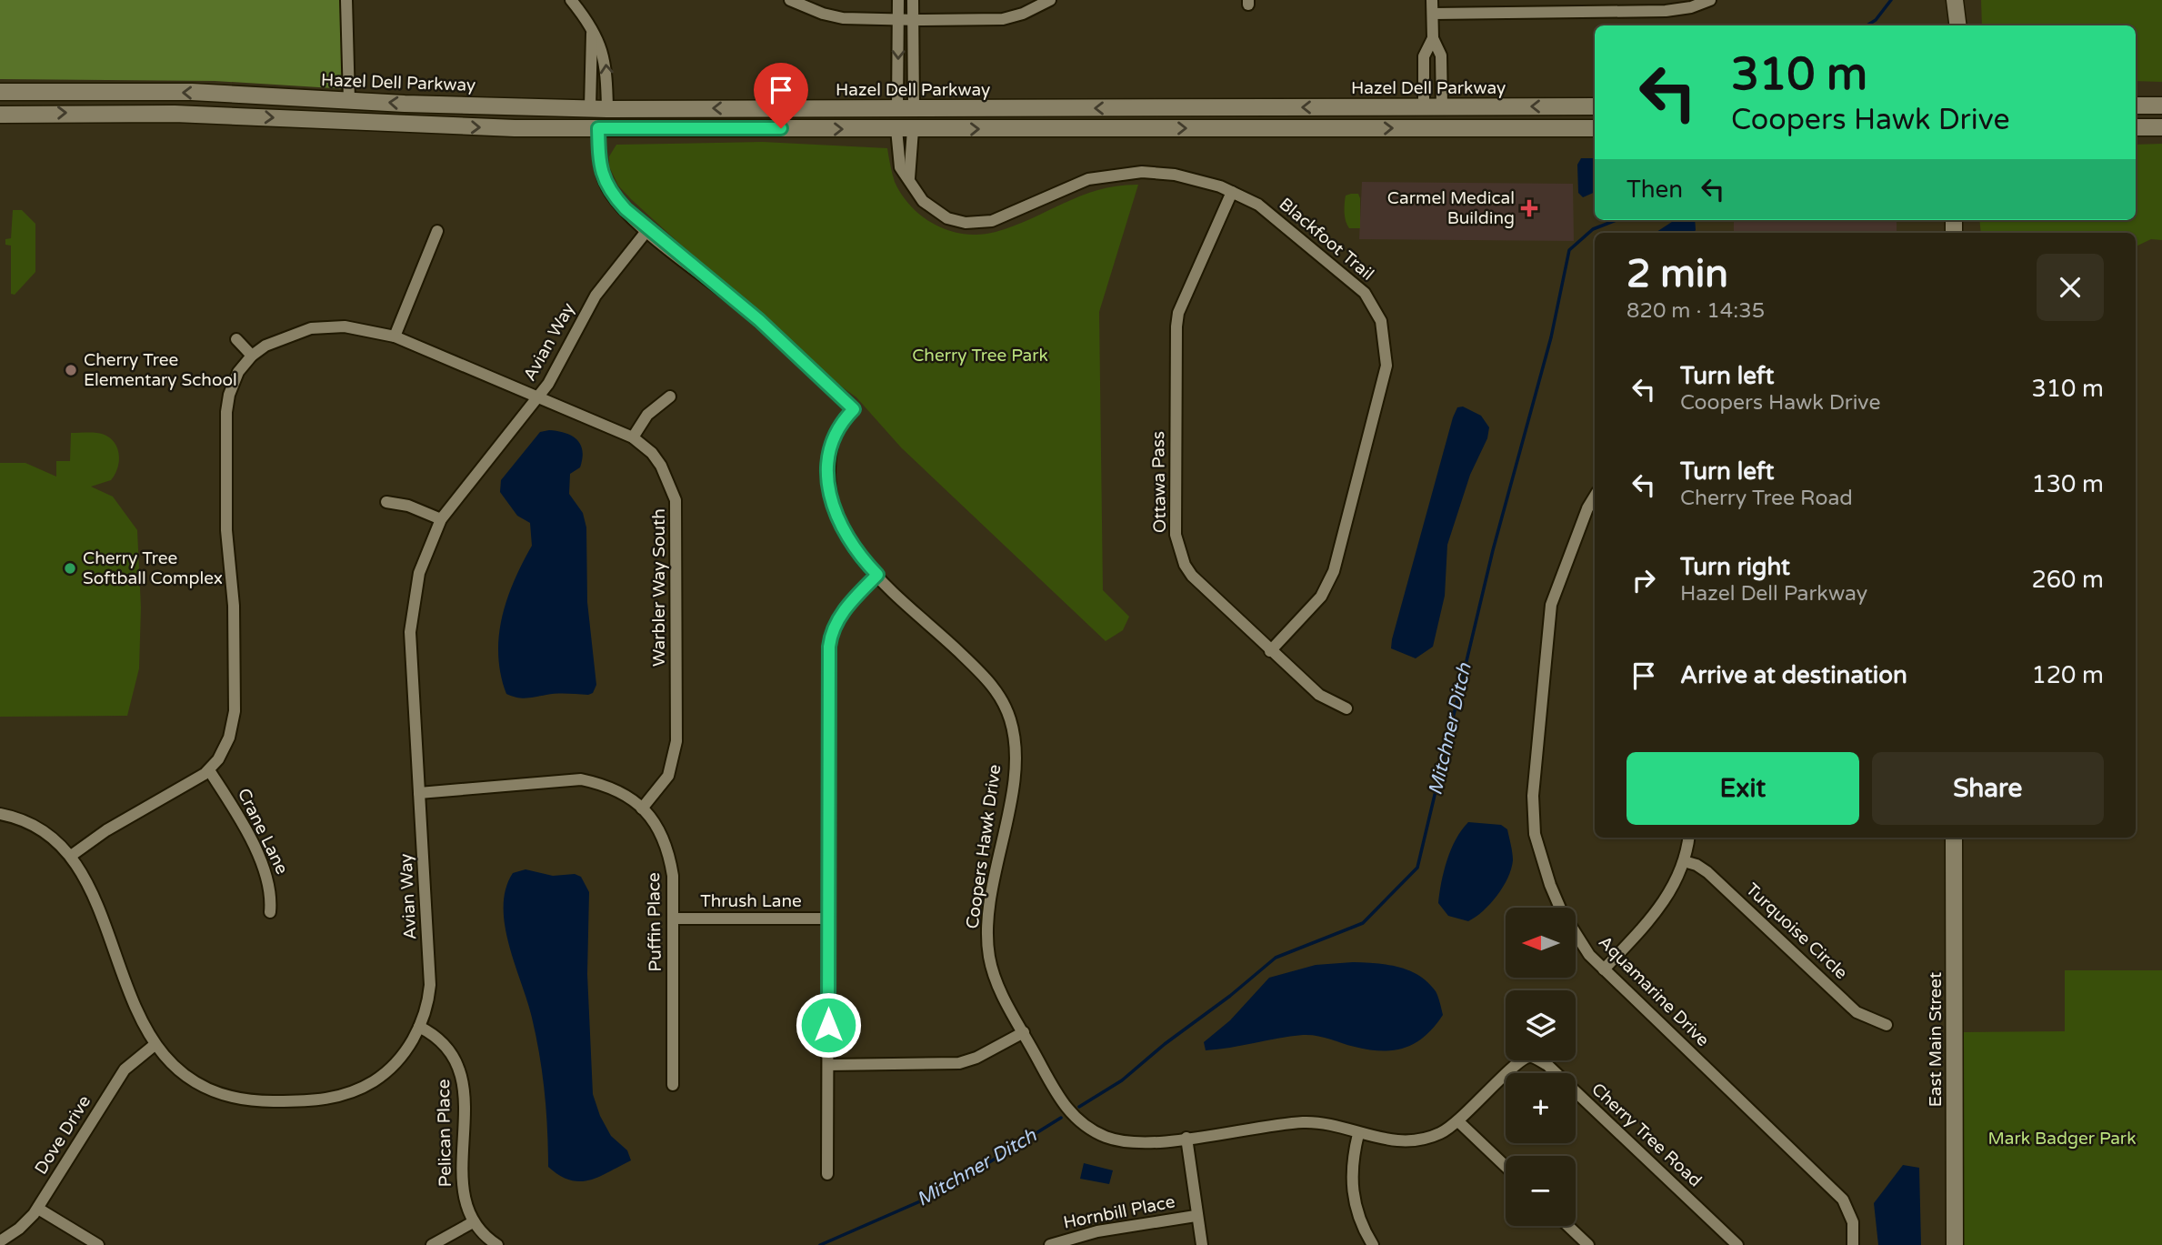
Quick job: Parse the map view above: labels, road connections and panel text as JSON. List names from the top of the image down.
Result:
{
  "streets": {
    "main road": ["Hazel Dell Parkway", "East Main Street"],
    "street": [
      "Blackfoot Trail",
      "Avian Way",
      "Ottawa Pass",
      "Warbler Way South",
      "Crane Lane",
      "Coopers Hawk Drive",
      "Thrush Lane",
      "Puffin Place",
      "Turquoise Circle",
      "Aquamarine Drive",
      "Pelican Place",
      "Dove Drive",
      "Cherry Tree Road",
      "Hornbill Place"
    ]
  },
  "crossings": [
    ["Blackfoot Trail", "Ottawa Pass"],
    ["Avian Way", "Warbler Way South"],
    ["Avian Way", "Coopers Hawk Drive"],
    ["Avian Way", "Puffin Place"],
    ["Avian Way", "Pelican Place"],
    ["Avian Way", "Dove Drive"],
    ["Warbler Way South", "Puffin Place"],
    ["Thrush Lane", "Puffin Place"]
  ],
  "water": ["Mitchner Ditch"],
  "parks": ["Cherry Tree Park", "Mark Badger Park"],
  "places": {
    "health": ["Carmel Medical Building"],
    "other": ["Cherry Tree Elementary School", "Cherry Tree Softball Complex"]
  },
  "north": "left",
  "page": {
    "turn": ["310 m", "Coopers Hawk Drive"],
    "then": "Then",
    "heading": ["2 min", "820 m · 14:35"],
    "list": [
      {
        "name": "Turn left",
        "note": "Coopers Hawk Drive",
        "value": "310 m"
      },
      {
        "name": "Turn left",
        "note": "Cherry Tree Road",
        "value": "130 m"
      },
      {
        "name": "Turn right",
        "note": "Hazel Dell Parkway",
        "value": "260 m"
      },
      {
        "name": "Arrive at destination",
        "value": "120 m"
      }
    ],
    "buttons": ["Exit", "Share"],
    "map_buttons": ["+", "−"]
  }
}
